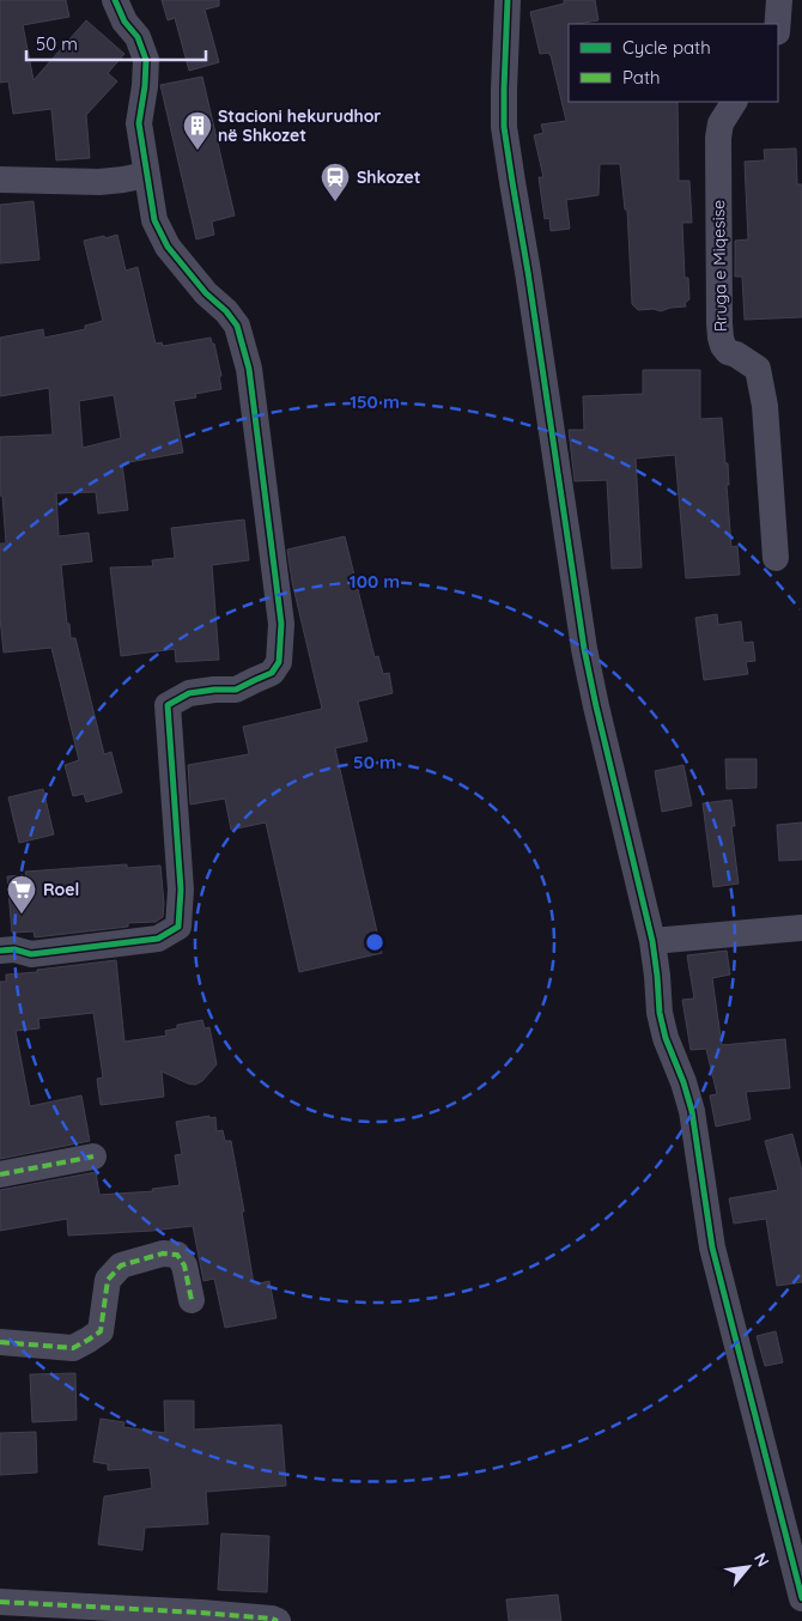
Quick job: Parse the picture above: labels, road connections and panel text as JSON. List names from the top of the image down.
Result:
{
  "streets": {
    "street": ["Rruga e Miqesise"]
  },
  "places": {
    "building": ["Stacioni hekurudhor në Shkozet"],
    "station": ["Shkozet"],
    "supermarket": ["Roel"]
  },
  "legend": ["Cycle path", "Path"],
  "scale_bar": "50 m",
  "north": "top right",
  "rings": ["150 m", "100 m", "50 m"]
}
